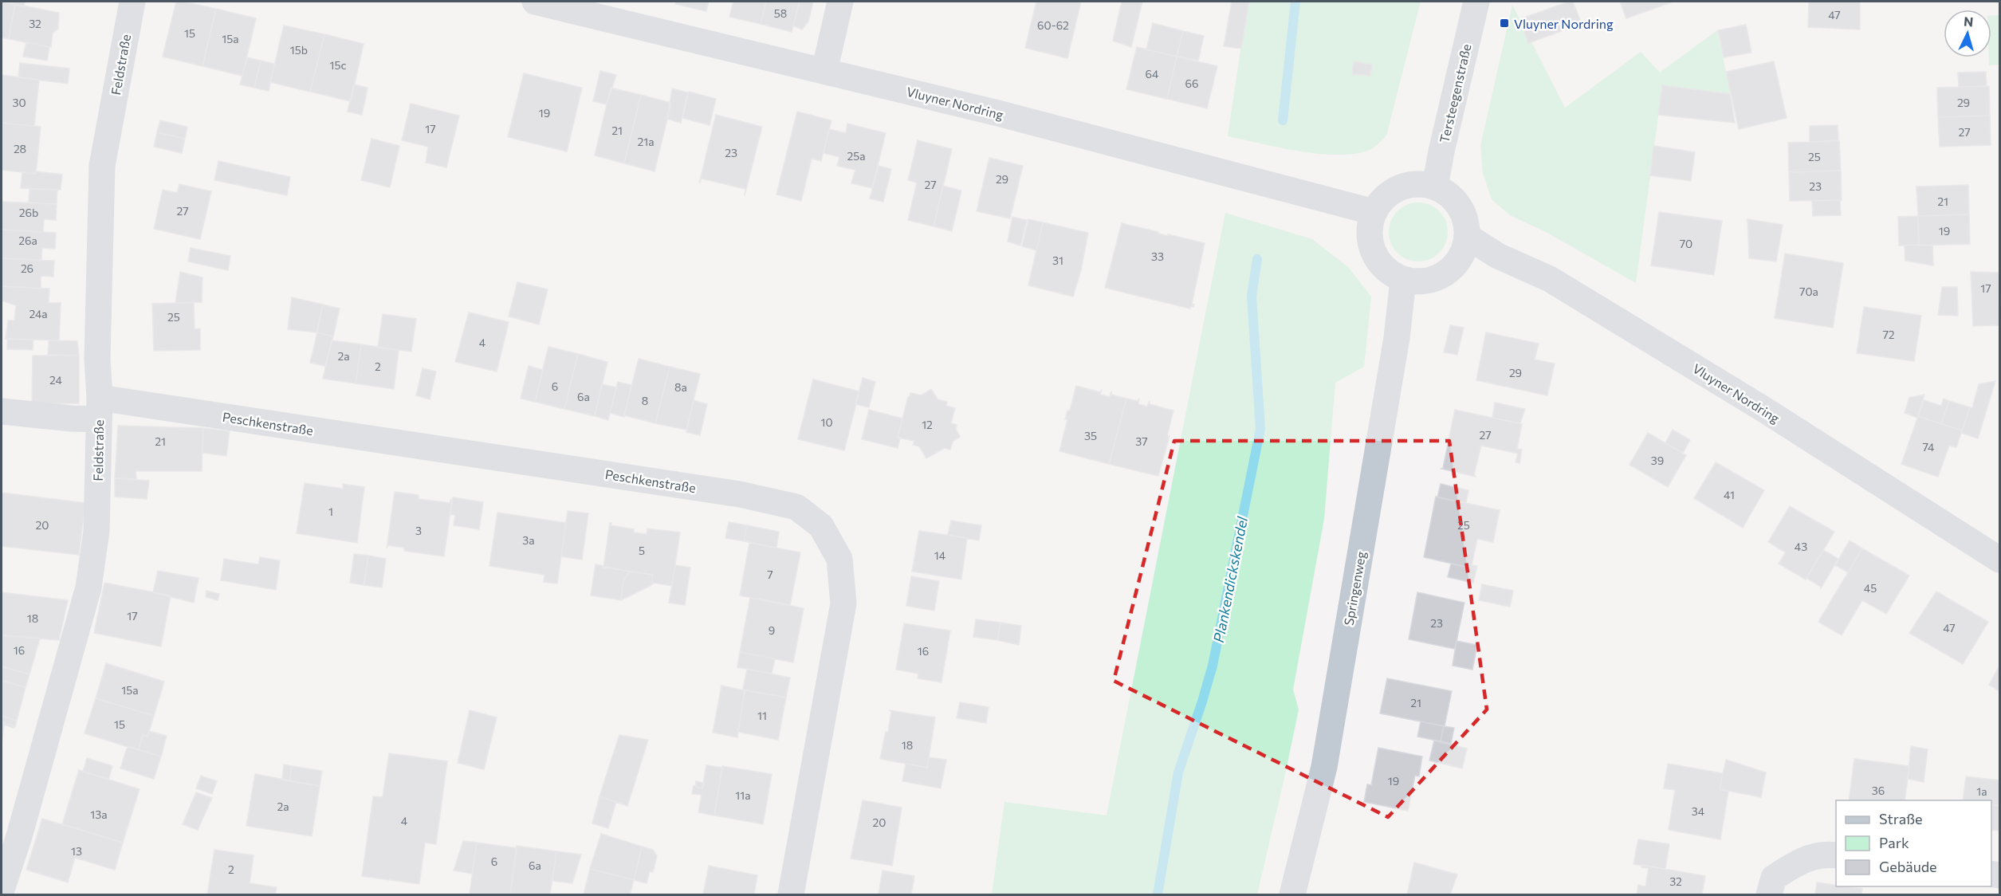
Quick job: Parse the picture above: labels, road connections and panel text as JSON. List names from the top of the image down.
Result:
{
  "streets": {
    "street": [
      "Feldstraße",
      "Tersteegenstraße",
      "Vluyner Nordring",
      "Peschkenstraße",
      "Springenweg"
    ]
  },
  "crossings": [
    ["Feldstraße", "Peschkenstraße"],
    ["Tersteegenstraße", "Vluyner Nordring"],
    ["Tersteegenstraße", "Springenweg"],
    ["Vluyner Nordring", "Springenweg"]
  ],
  "water": ["Plankendickskendel"],
  "places": {
    "transit": ["Vluyner Nordring"]
  },
  "house_numbers": [
    "58",
    "47",
    "32",
    "60-62",
    "15",
    "15a",
    "15b",
    "15c",
    "64",
    "66",
    "30",
    "29",
    "19",
    "17",
    "21",
    "27",
    "21a",
    "28",
    "23",
    "25a",
    "25",
    "29",
    "27",
    "23",
    "21",
    "27",
    "26b",
    "19",
    "26a",
    "70",
    "33",
    "31",
    "26",
    "17",
    "70a",
    "24a",
    "25",
    "72",
    "4",
    "2a",
    "2",
    "29",
    "24",
    "6",
    "8a",
    "6a",
    "8",
    "10",
    "12",
    "27",
    "35",
    "21",
    "37",
    "74",
    "39",
    "41",
    "1",
    "20",
    "25",
    "3",
    "3a",
    "43",
    "5",
    "14",
    "7",
    "45",
    "17",
    "18",
    "23",
    "47",
    "9",
    "16",
    "16",
    "15a",
    "21",
    "11",
    "15",
    "18",
    "19",
    "36",
    "1a",
    "11a",
    "2a",
    "34",
    "13a",
    "4",
    "20",
    "13",
    "6",
    "6a",
    "2",
    "32"
  ],
  "legend": ["Straße", "Park", "Gebäude"],
  "north": "top"
}
